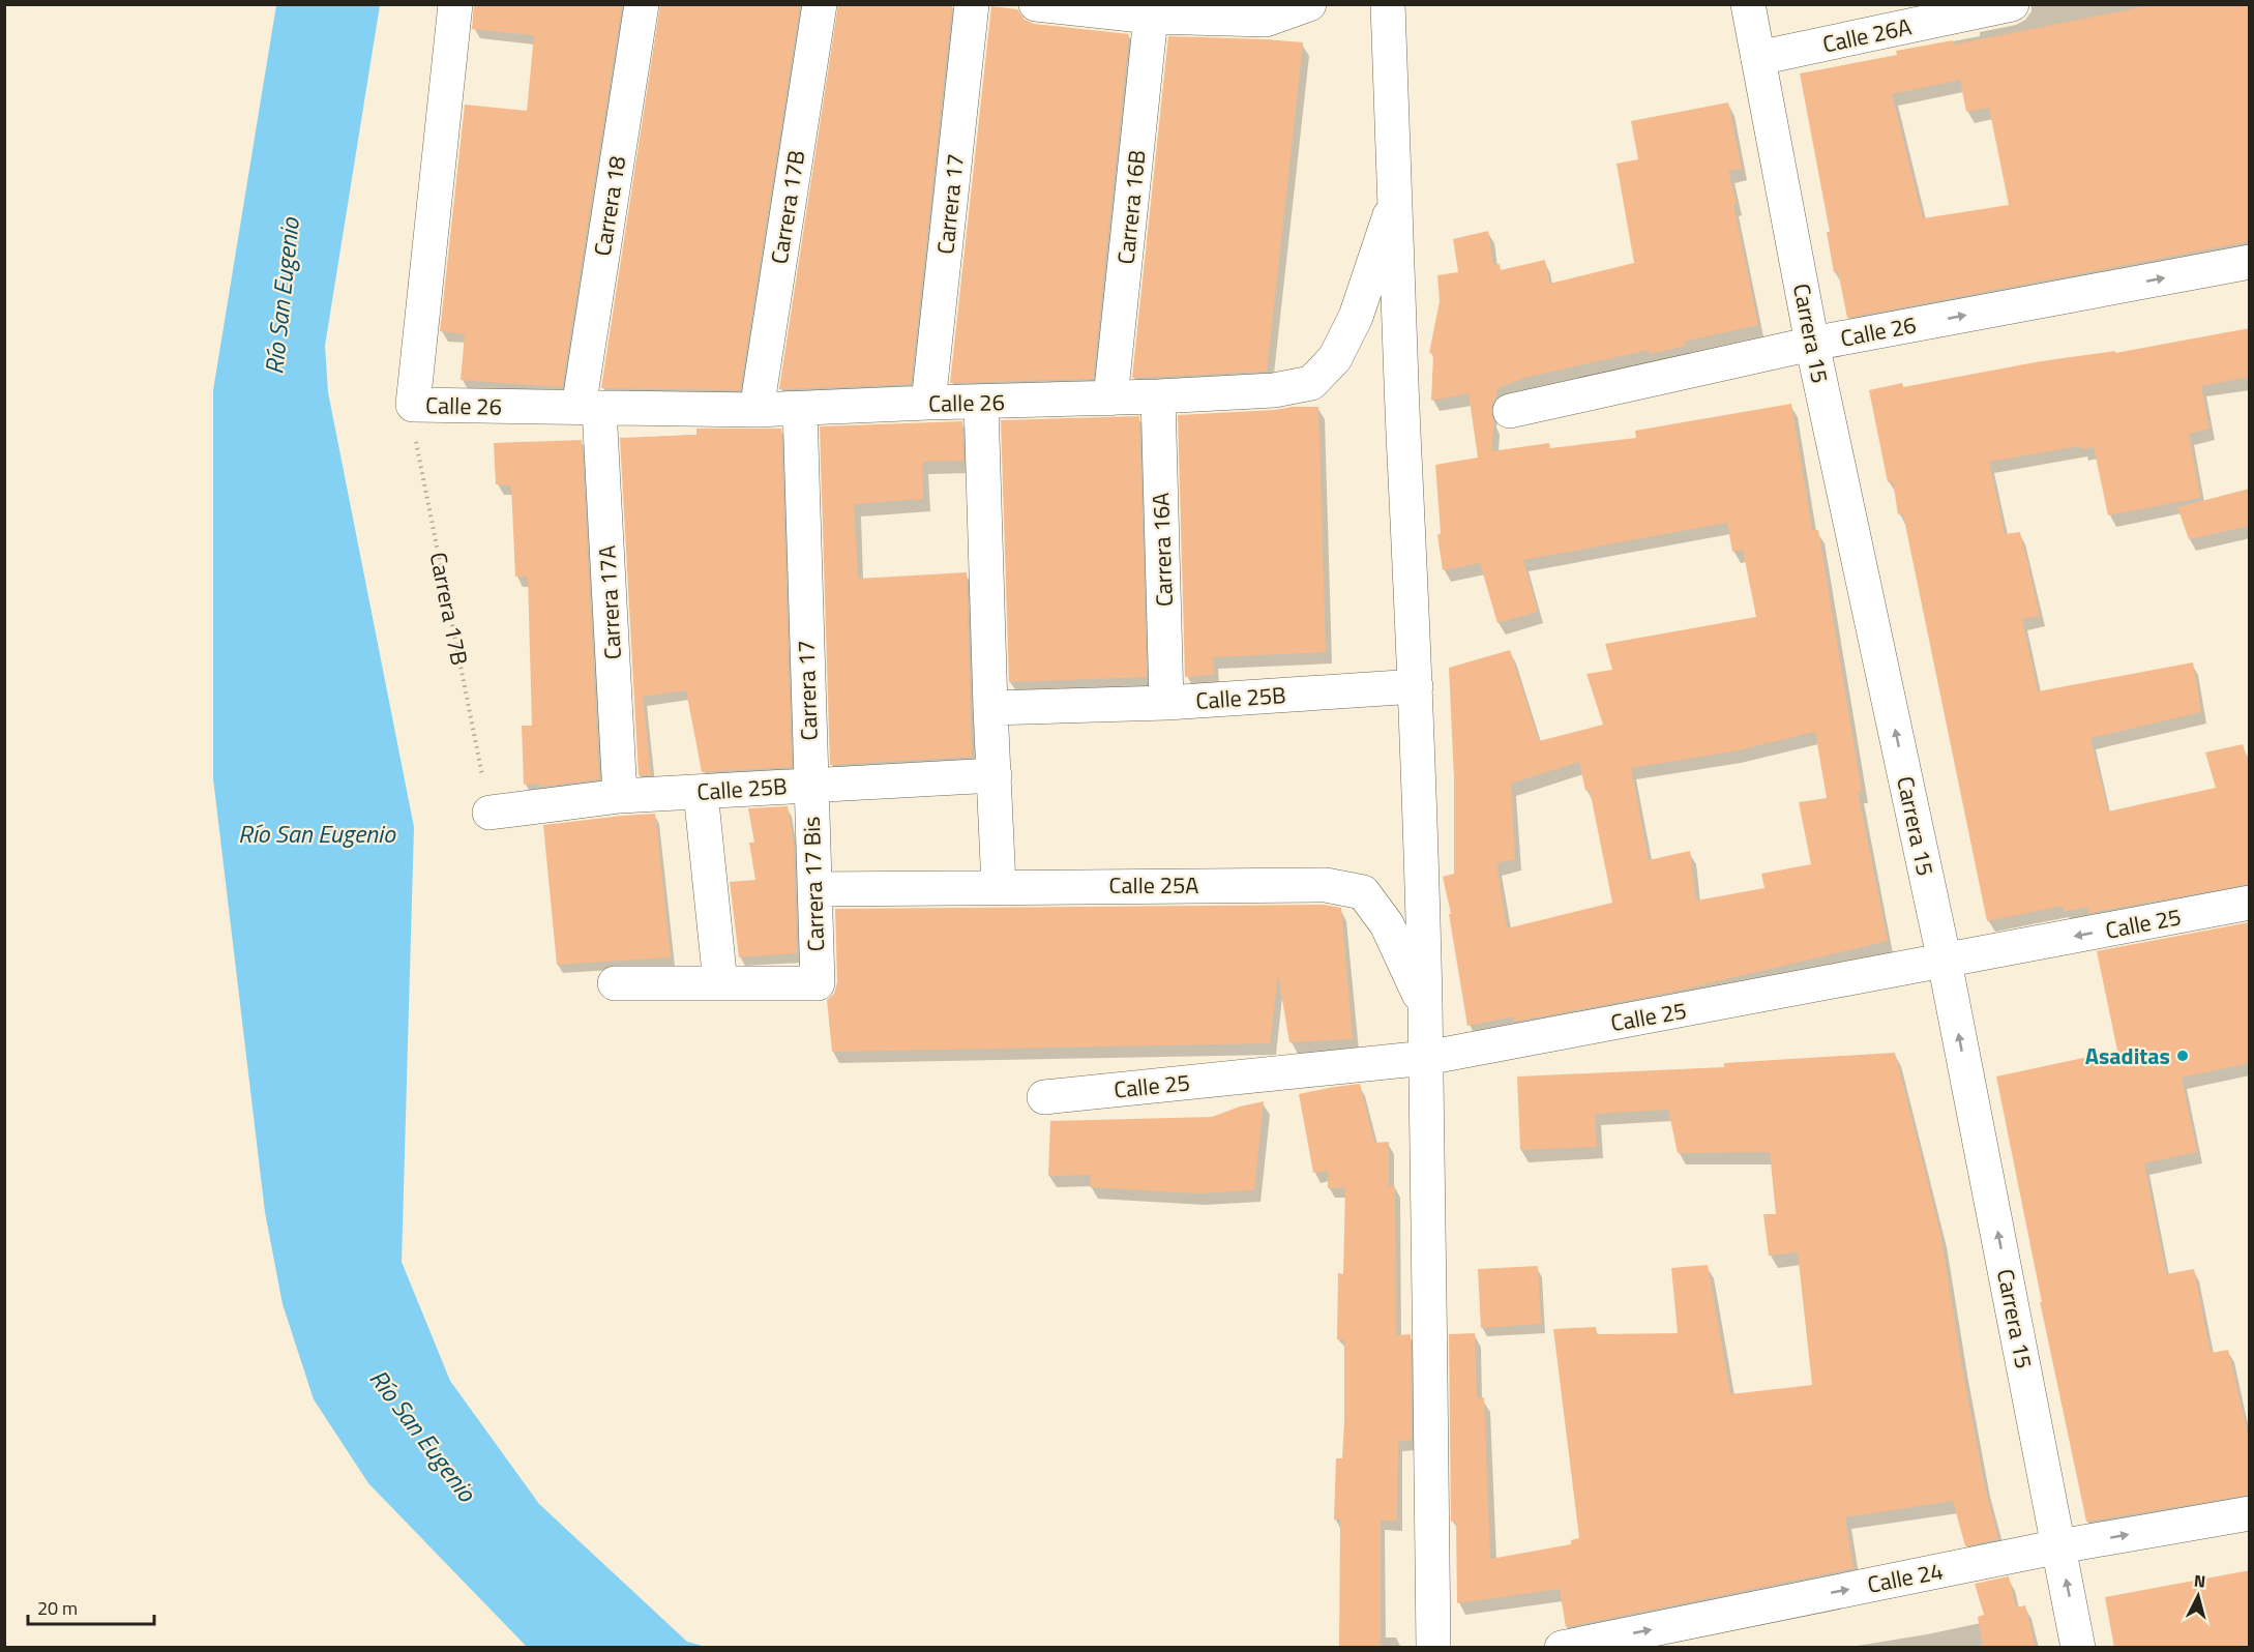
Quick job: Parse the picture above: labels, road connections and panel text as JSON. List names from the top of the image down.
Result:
{
  "streets": {
    "street": [
      "Calle 26A",
      "Carrera 17",
      "Carrera 18",
      "Carrera 17B",
      "Carrera 16B",
      "Calle 26",
      "Carrera 15",
      "Carrera 16A",
      "Carrera 17A",
      "Calle 25B",
      "Carrera 17 Bis",
      "Calle 25A",
      "Calle 25",
      "Calle 24"
    ]
  },
  "crossings": [
    ["Calle 26A", "Carrera 15"],
    ["Carrera 17", "Calle 26"],
    ["Carrera 17", "Calle 25B"],
    ["Carrera 17", "Carrera 17 Bis"],
    ["Carrera 18", "Calle 26"],
    ["Carrera 18", "Carrera 17A"],
    ["Carrera 17B", "Calle 26"],
    ["Carrera 17B", "Calle 25B"],
    ["Carrera 16B", "Calle 26"],
    ["Calle 26", "Carrera 15"],
    ["Calle 26", "Carrera 16A"],
    ["Calle 26", "Carrera 17A"],
    ["Carrera 15", "Calle 25"],
    ["Carrera 15", "Calle 24"],
    ["Carrera 16A", "Calle 25B"],
    ["Carrera 17A", "Calle 25B"],
    ["Calle 25B", "Carrera 17 Bis"],
    ["Carrera 17 Bis", "Calle 25A"]
  ],
  "one_way": ["Carrera 15", "Calle 24"],
  "water": ["Río San Eugenio"],
  "places": ["Asaditas"],
  "scale_bar": "20 m",
  "north": "top"
}
